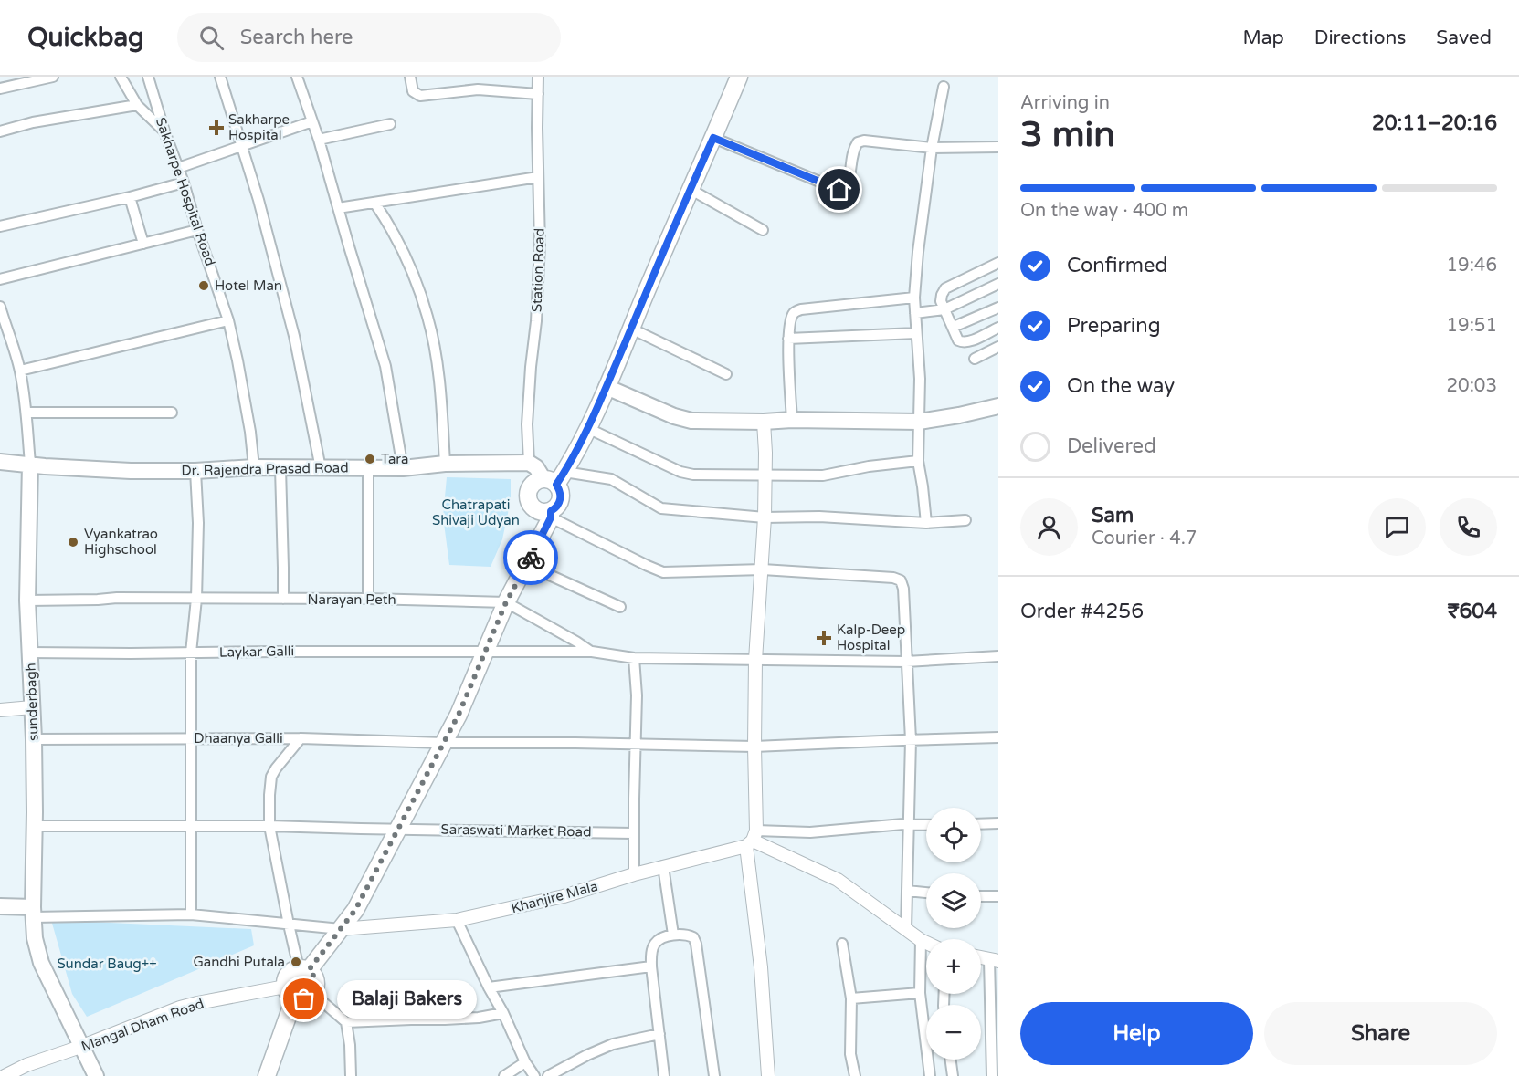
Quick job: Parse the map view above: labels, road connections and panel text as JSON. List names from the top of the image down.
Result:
{
  "streets": {
    "main road": ["Dr. Rajendra Prasad Road", "sunderbagh"],
    "street": [
      "Sakharpe Hospital Road",
      "Station Road",
      "Narayan Peth",
      "Laykar Galli",
      "Dhaanya Galli",
      "Saraswati Market Road",
      "Khanjire Mala",
      "Mangal Dham Road"
    ]
  },
  "crossings": [
    ["Sakharpe Hospital Road", "Dr. Rajendra Prasad Road"],
    ["Station Road", "Dr. Rajendra Prasad Road"],
    ["Dr. Rajendra Prasad Road", "sunderbagh"],
    ["Narayan Peth", "sunderbagh"],
    ["Laykar Galli", "sunderbagh"],
    ["sunderbagh", "Dhaanya Galli"],
    ["sunderbagh", "Saraswati Market Road"],
    ["sunderbagh", "Mangal Dham Road"]
  ],
  "parks": ["Chatrapati Shivaji Udyan", "Sundar Baug++"],
  "places": {
    "health": ["Sakharpe Hospital", "Kalp-Deep Hospital"],
    "other": [
      "Hotel Man",
      "Tara",
      "Vyankatrao Highschool",
      "Gandhi Putala",
      "Balaji Bakers"
    ]
  },
  "page": {
    "header": "Quickbag",
    "search": "Search here",
    "nav": ["Map", "Directions", "Saved"],
    "heading": ["3 min", "Arriving in", "20:11–20:16"],
    "panel": [
      "Sam",
      "Courier · 4.7",
      "Order #4256",
      "₹604"
    ],
    "bar": "On the way · 400 m",
    "list": [
      ["Confirmed", "19:46"],
      ["Preparing", "19:51"],
      ["On the way", "20:03"],
      "Delivered"
    ],
    "map_buttons": ["+", "−"],
    "bubble": "Balaji Bakers",
    "buttons": ["Help", "Share"]
  }
}
